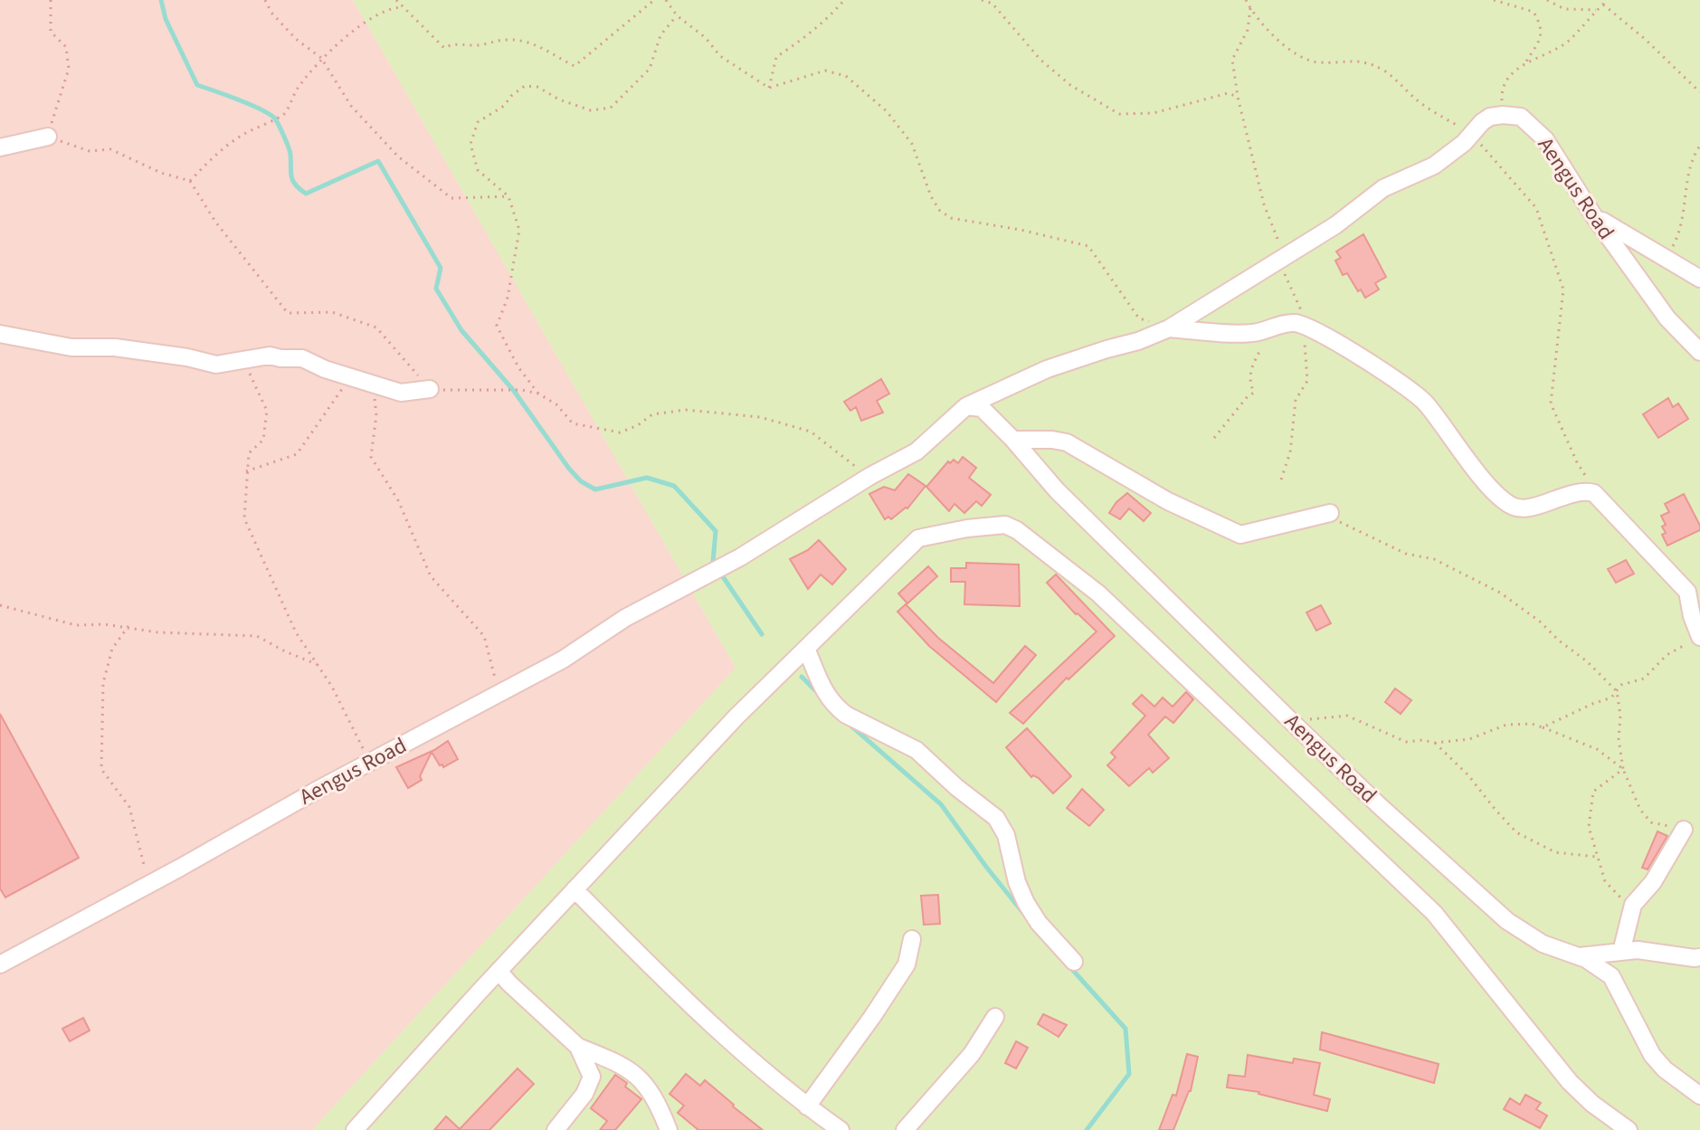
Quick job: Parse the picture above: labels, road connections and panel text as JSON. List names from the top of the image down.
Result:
{
  "streets": {
    "street": ["Aengus Road"]
  }
}
